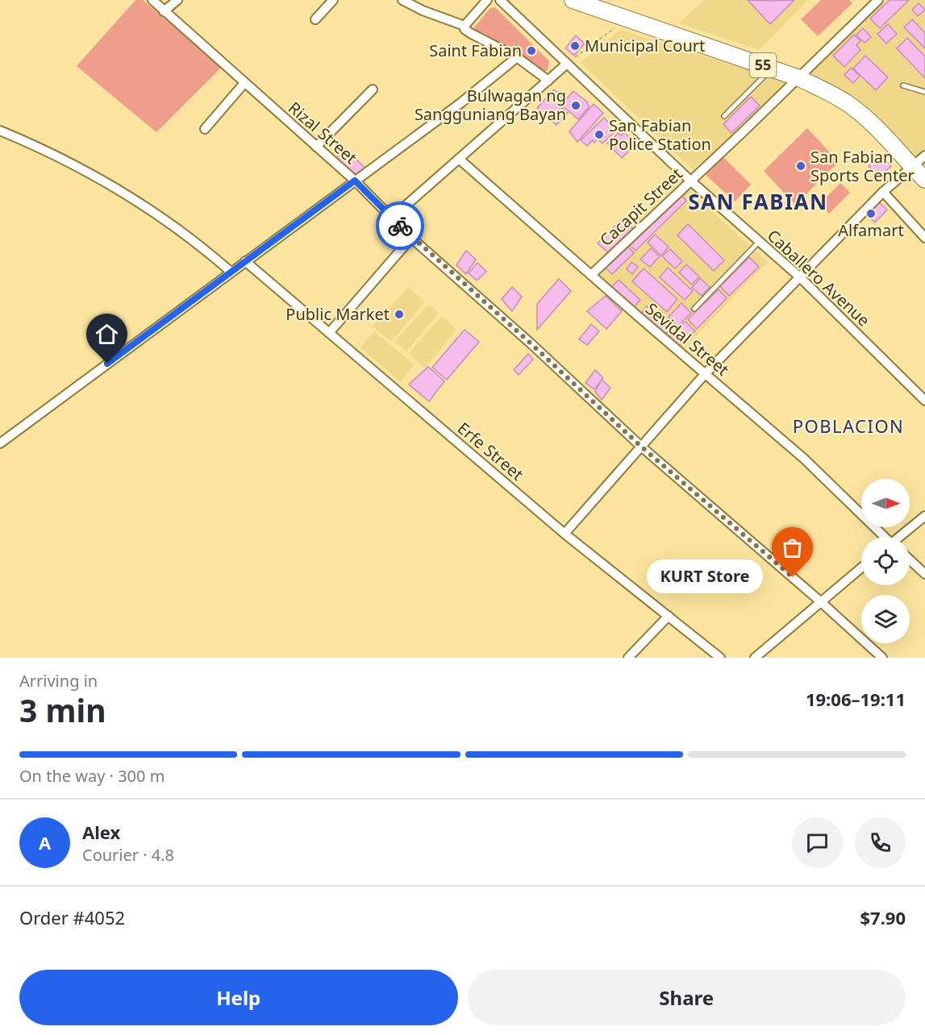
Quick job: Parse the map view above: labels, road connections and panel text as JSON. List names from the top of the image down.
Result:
{
  "streets": {
    "highway": ["55"],
    "street": [
      "Rizal Street",
      "Cacapit Street",
      "Caballero Avenue",
      "Sevidal Street",
      "Erfe Street"
    ]
  },
  "crossings": [
    ["55", "Cacapit Street"],
    ["Cacapit Street", "Caballero Avenue"],
    ["Cacapit Street", "Sevidal Street"]
  ],
  "districts": ["SAN FABIAN", "POBLACION"],
  "places": [
    "Municipal Court",
    "Saint Fabian",
    "Bulwagan ng Sangguniang Bayan",
    "San Fabian Police Station",
    "San Fabian Sports Center",
    "Alfamart",
    "Public Market",
    "KURT Store"
  ],
  "north": "right",
  "page": {
    "bubble": "KURT Store",
    "heading": ["3 min", "Arriving in", "19:06–19:11"],
    "panel": [
      "Alex",
      "Courier · 4.8",
      "Order #4052",
      "$7.90"
    ],
    "bar": "On the way · 300 m",
    "round": "A",
    "buttons": ["Help", "Share"]
  }
}
